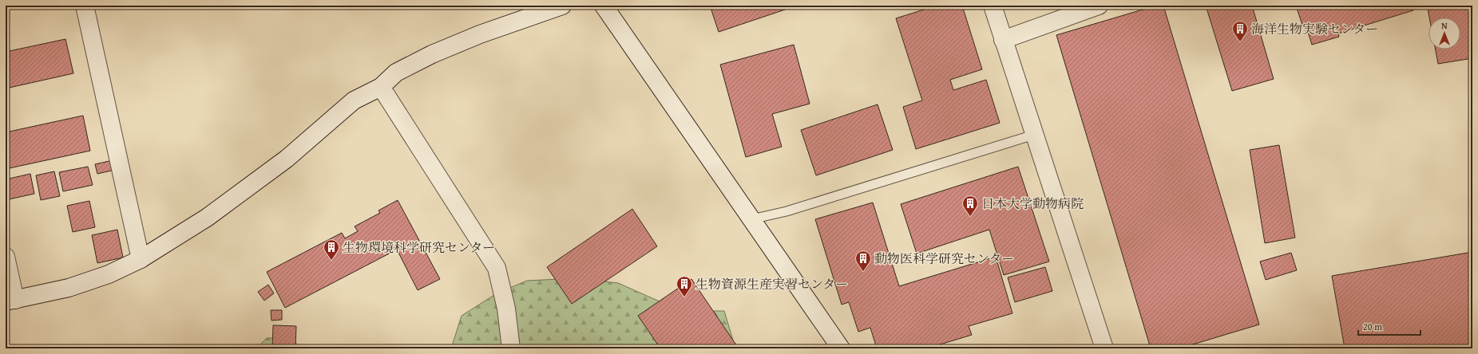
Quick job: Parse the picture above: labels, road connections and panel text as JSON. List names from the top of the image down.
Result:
{
  "places": {
    "building": [
      "海洋生物実験センター",
      "日本大学動物病院",
      "生物環境科学研究センター",
      "動物医科学研究センター",
      "生物資源生産実習センター"
    ]
  },
  "scale_bar": "20 m",
  "north": "top"
}
